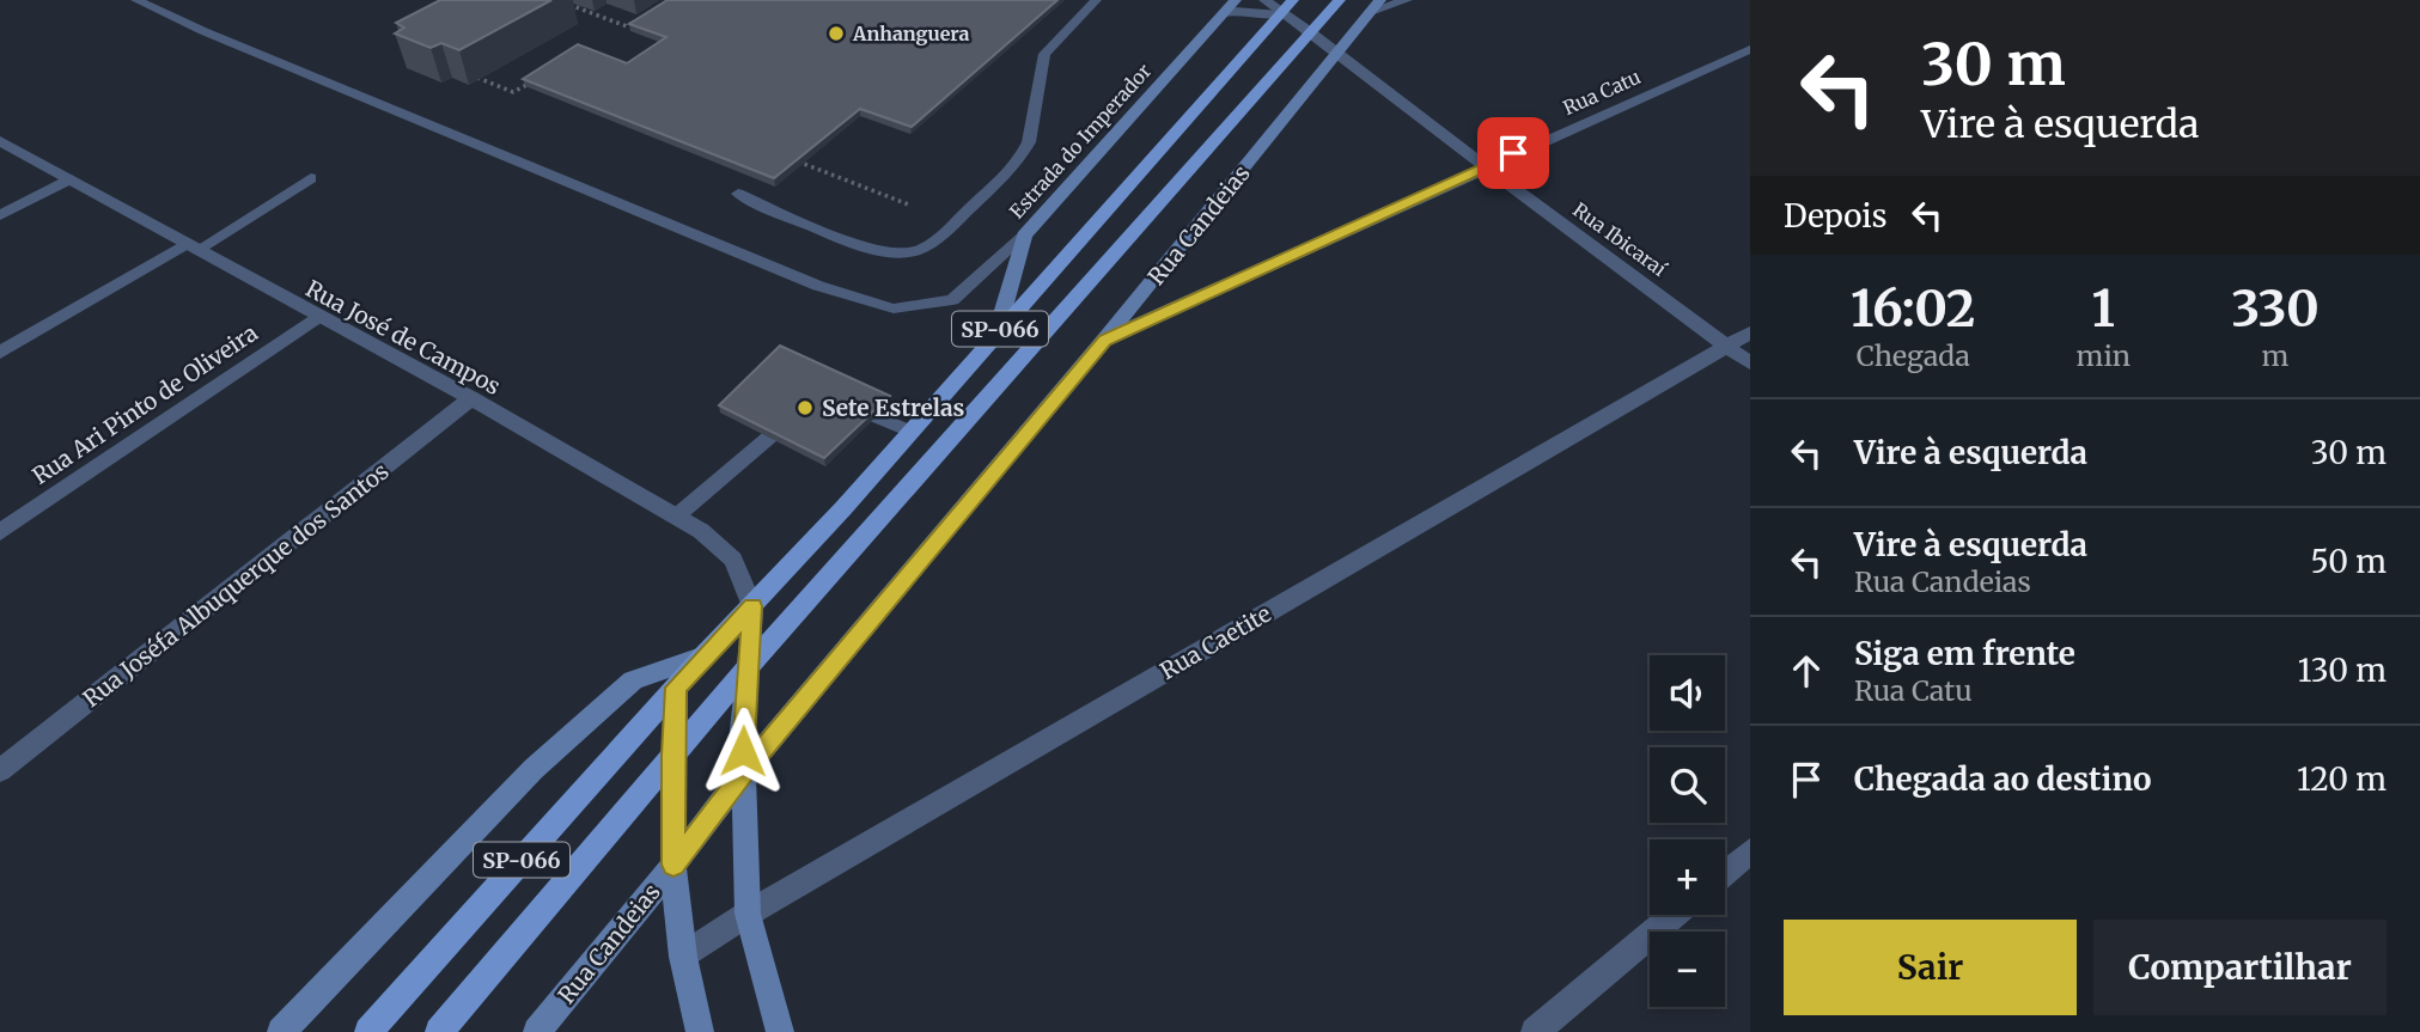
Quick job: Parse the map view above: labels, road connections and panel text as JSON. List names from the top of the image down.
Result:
{
  "streets": {
    "main road": ["Estrada do Imperador", "Rua Candeias", "SP-066"],
    "street": [
      "Rua Catu",
      "Rua Ibicaraí",
      "Rua José de Campos",
      "Rua Ari Pinto de Oliveira",
      "Rua Joséfa Albuquerque dos Santos",
      "Rua Caetite"
    ]
  },
  "crossings": [
    ["Rua Catu", "Rua Candeias"],
    ["Rua Catu", "Rua Ibicaraí"],
    ["Estrada do Imperador", "SP-066"],
    ["Rua Candeias", "Rua Ibicaraí"],
    ["Rua Ibicaraí", "SP-066"],
    ["Rua Ibicaraí", "Rua Caetite"],
    ["SP-066", "Rua José de Campos"],
    ["Rua José de Campos", "Rua Ari Pinto de Oliveira"],
    ["Rua José de Campos", "Rua Joséfa Albuquerque dos Santos"]
  ],
  "places": ["Anhanguera", "Sete Estrelas"],
  "page": {
    "turn": ["30 m", "Vire à esquerda"],
    "then": "Depois",
    "eta": [
      "16:02",
      "Chegada",
      "1",
      "min",
      "330",
      "m"
    ],
    "list": [
      {
        "name": "Vire à esquerda",
        "value": "30 m"
      },
      {
        "name": "Vire à esquerda",
        "note": "Rua Candeias",
        "value": "50 m"
      },
      {
        "name": "Siga em frente",
        "note": "Rua Catu",
        "value": "130 m"
      },
      {
        "name": "Chegada ao destino",
        "value": "120 m"
      }
    ],
    "map_buttons": ["+", "−"],
    "buttons": ["Sair", "Compartilhar"]
  }
}
